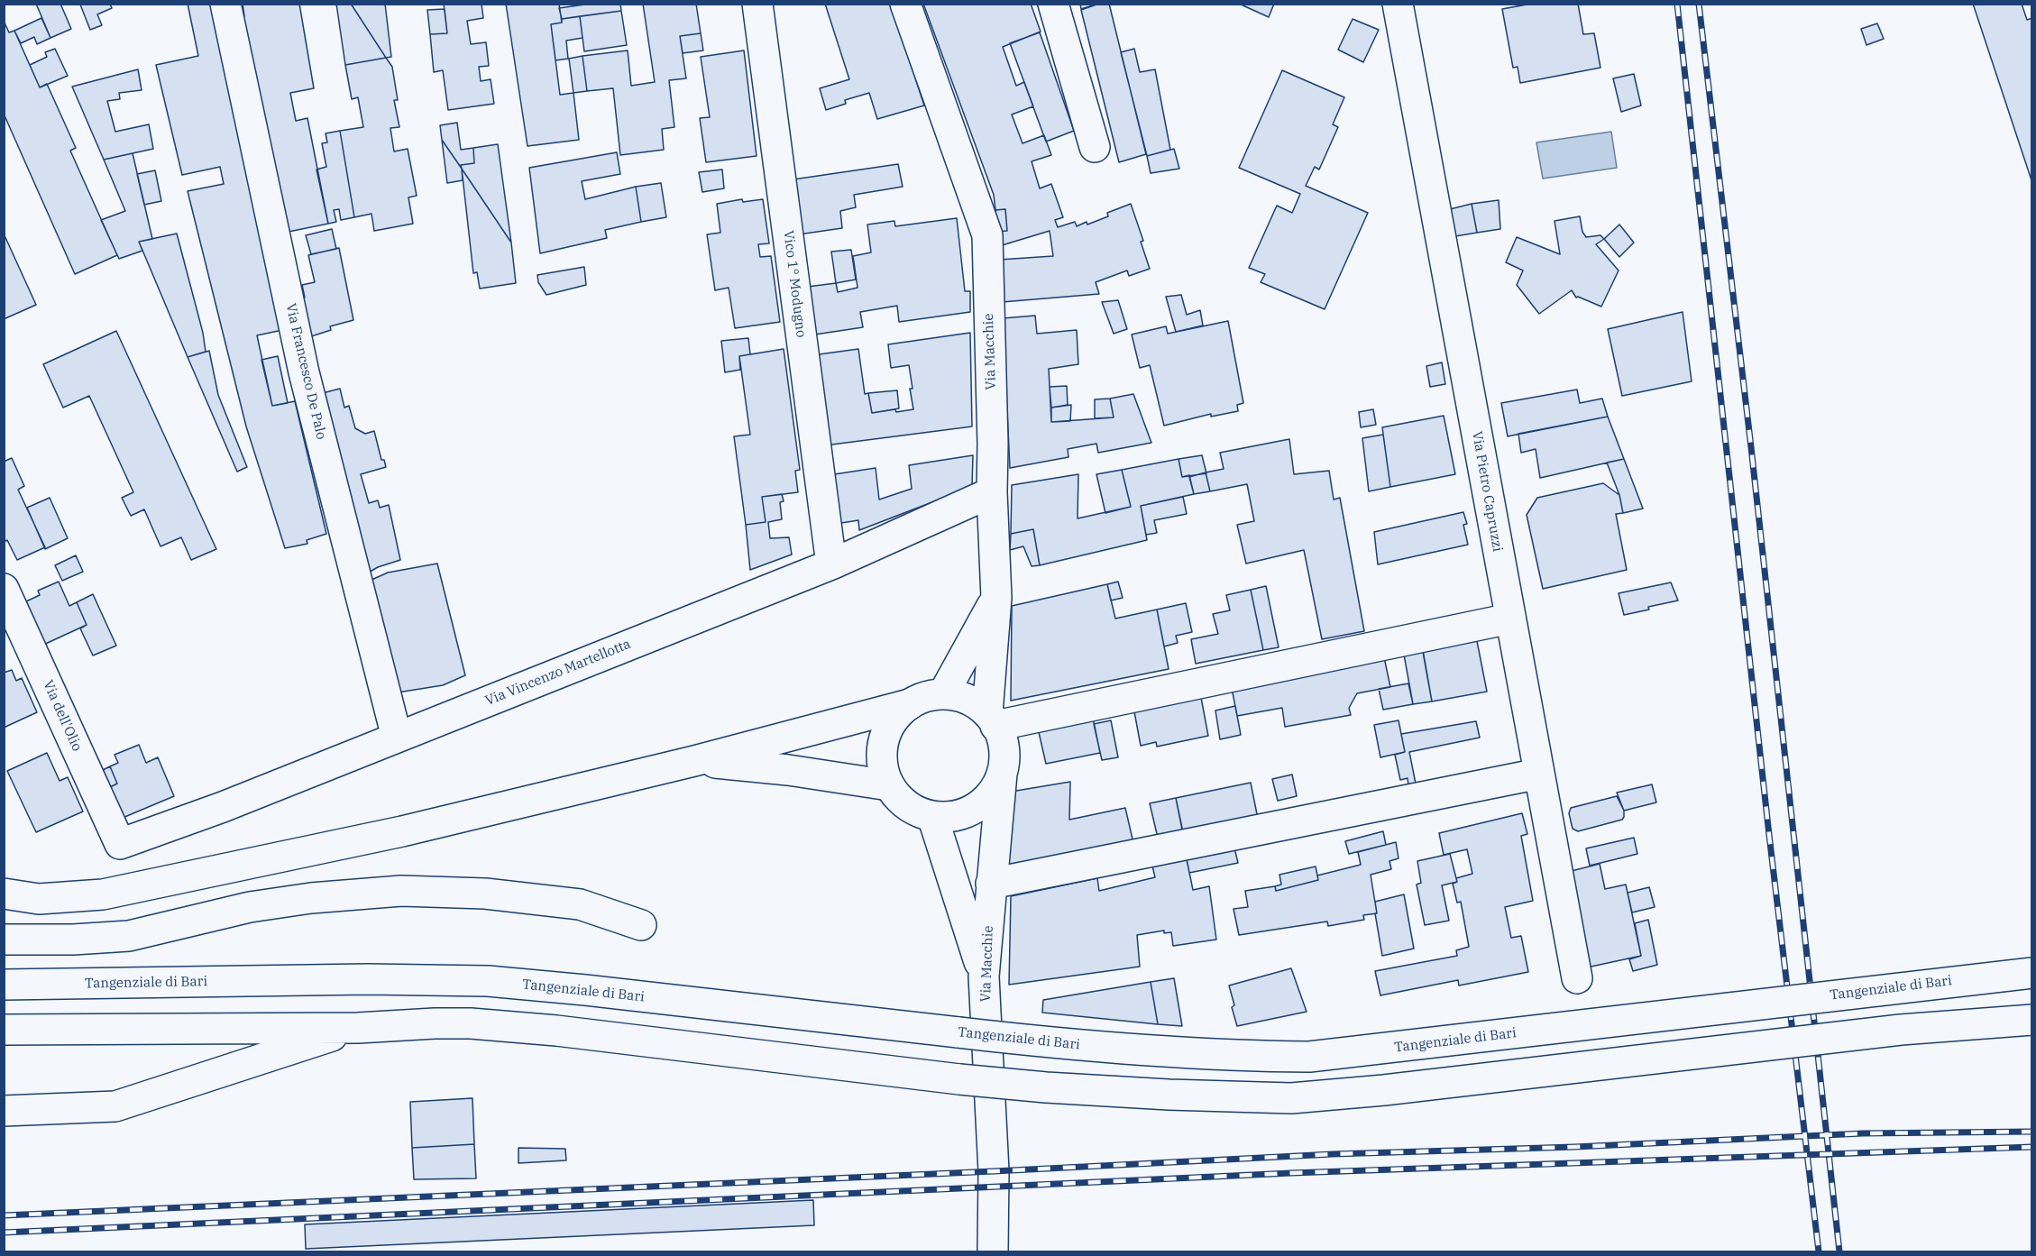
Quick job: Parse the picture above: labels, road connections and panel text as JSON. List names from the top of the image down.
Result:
{
  "streets": {
    "main road": [
      "Vico 1° Modugno",
      "Via Macchie",
      "Via Francesco De Palo",
      "Via Pietro Capruzzi",
      "Via Vincenzo Martellotta",
      "Via dell'Olio",
      "Tangenziale di Bari"
    ]
  },
  "crossings": [
    ["Vico 1° Modugno", "Via Vincenzo Martellotta"],
    ["Via Macchie", "Via Vincenzo Martellotta"],
    ["Via Francesco De Palo", "Via Vincenzo Martellotta"],
    ["Via Vincenzo Martellotta", "Via dell'Olio"]
  ]
}
